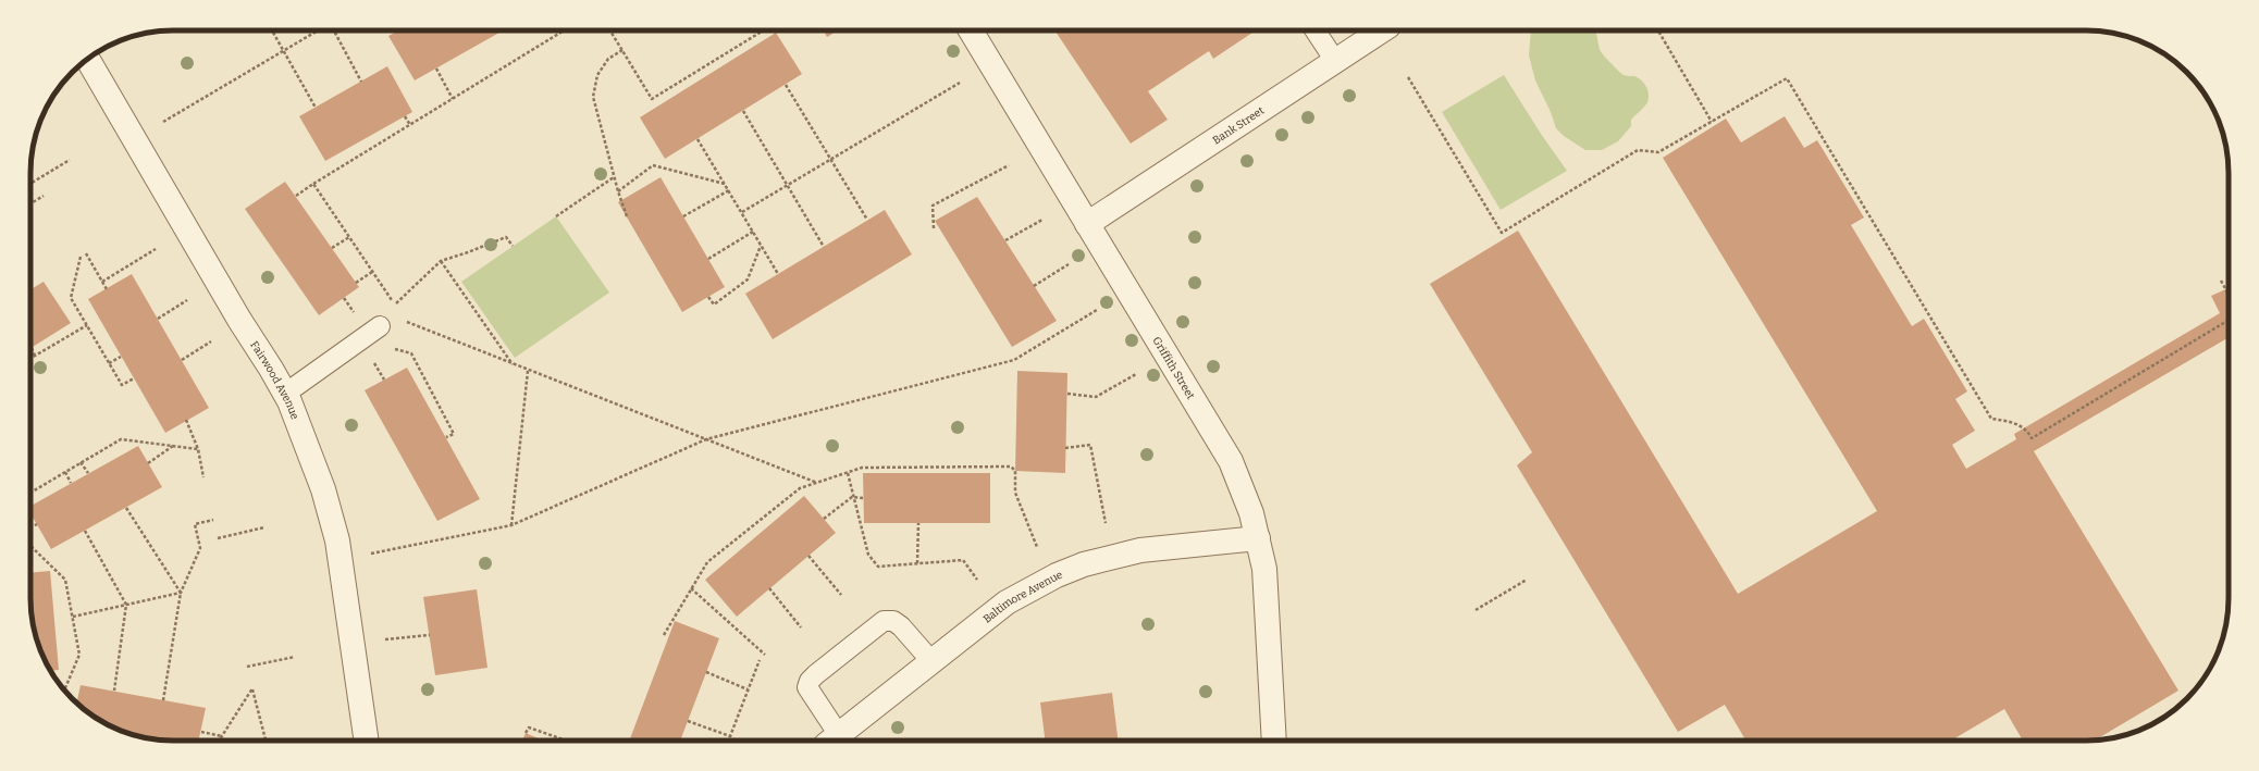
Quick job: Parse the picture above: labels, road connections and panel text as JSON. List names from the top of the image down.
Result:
{
  "streets": {
    "street": [
      "Bank Street",
      "Griffith Street",
      "Fairwood Avenue",
      "Baltimore Avenue"
    ]
  },
  "crossings": [
    ["Bank Street", "Griffith Street"],
    ["Griffith Street", "Baltimore Avenue"]
  ]
}
